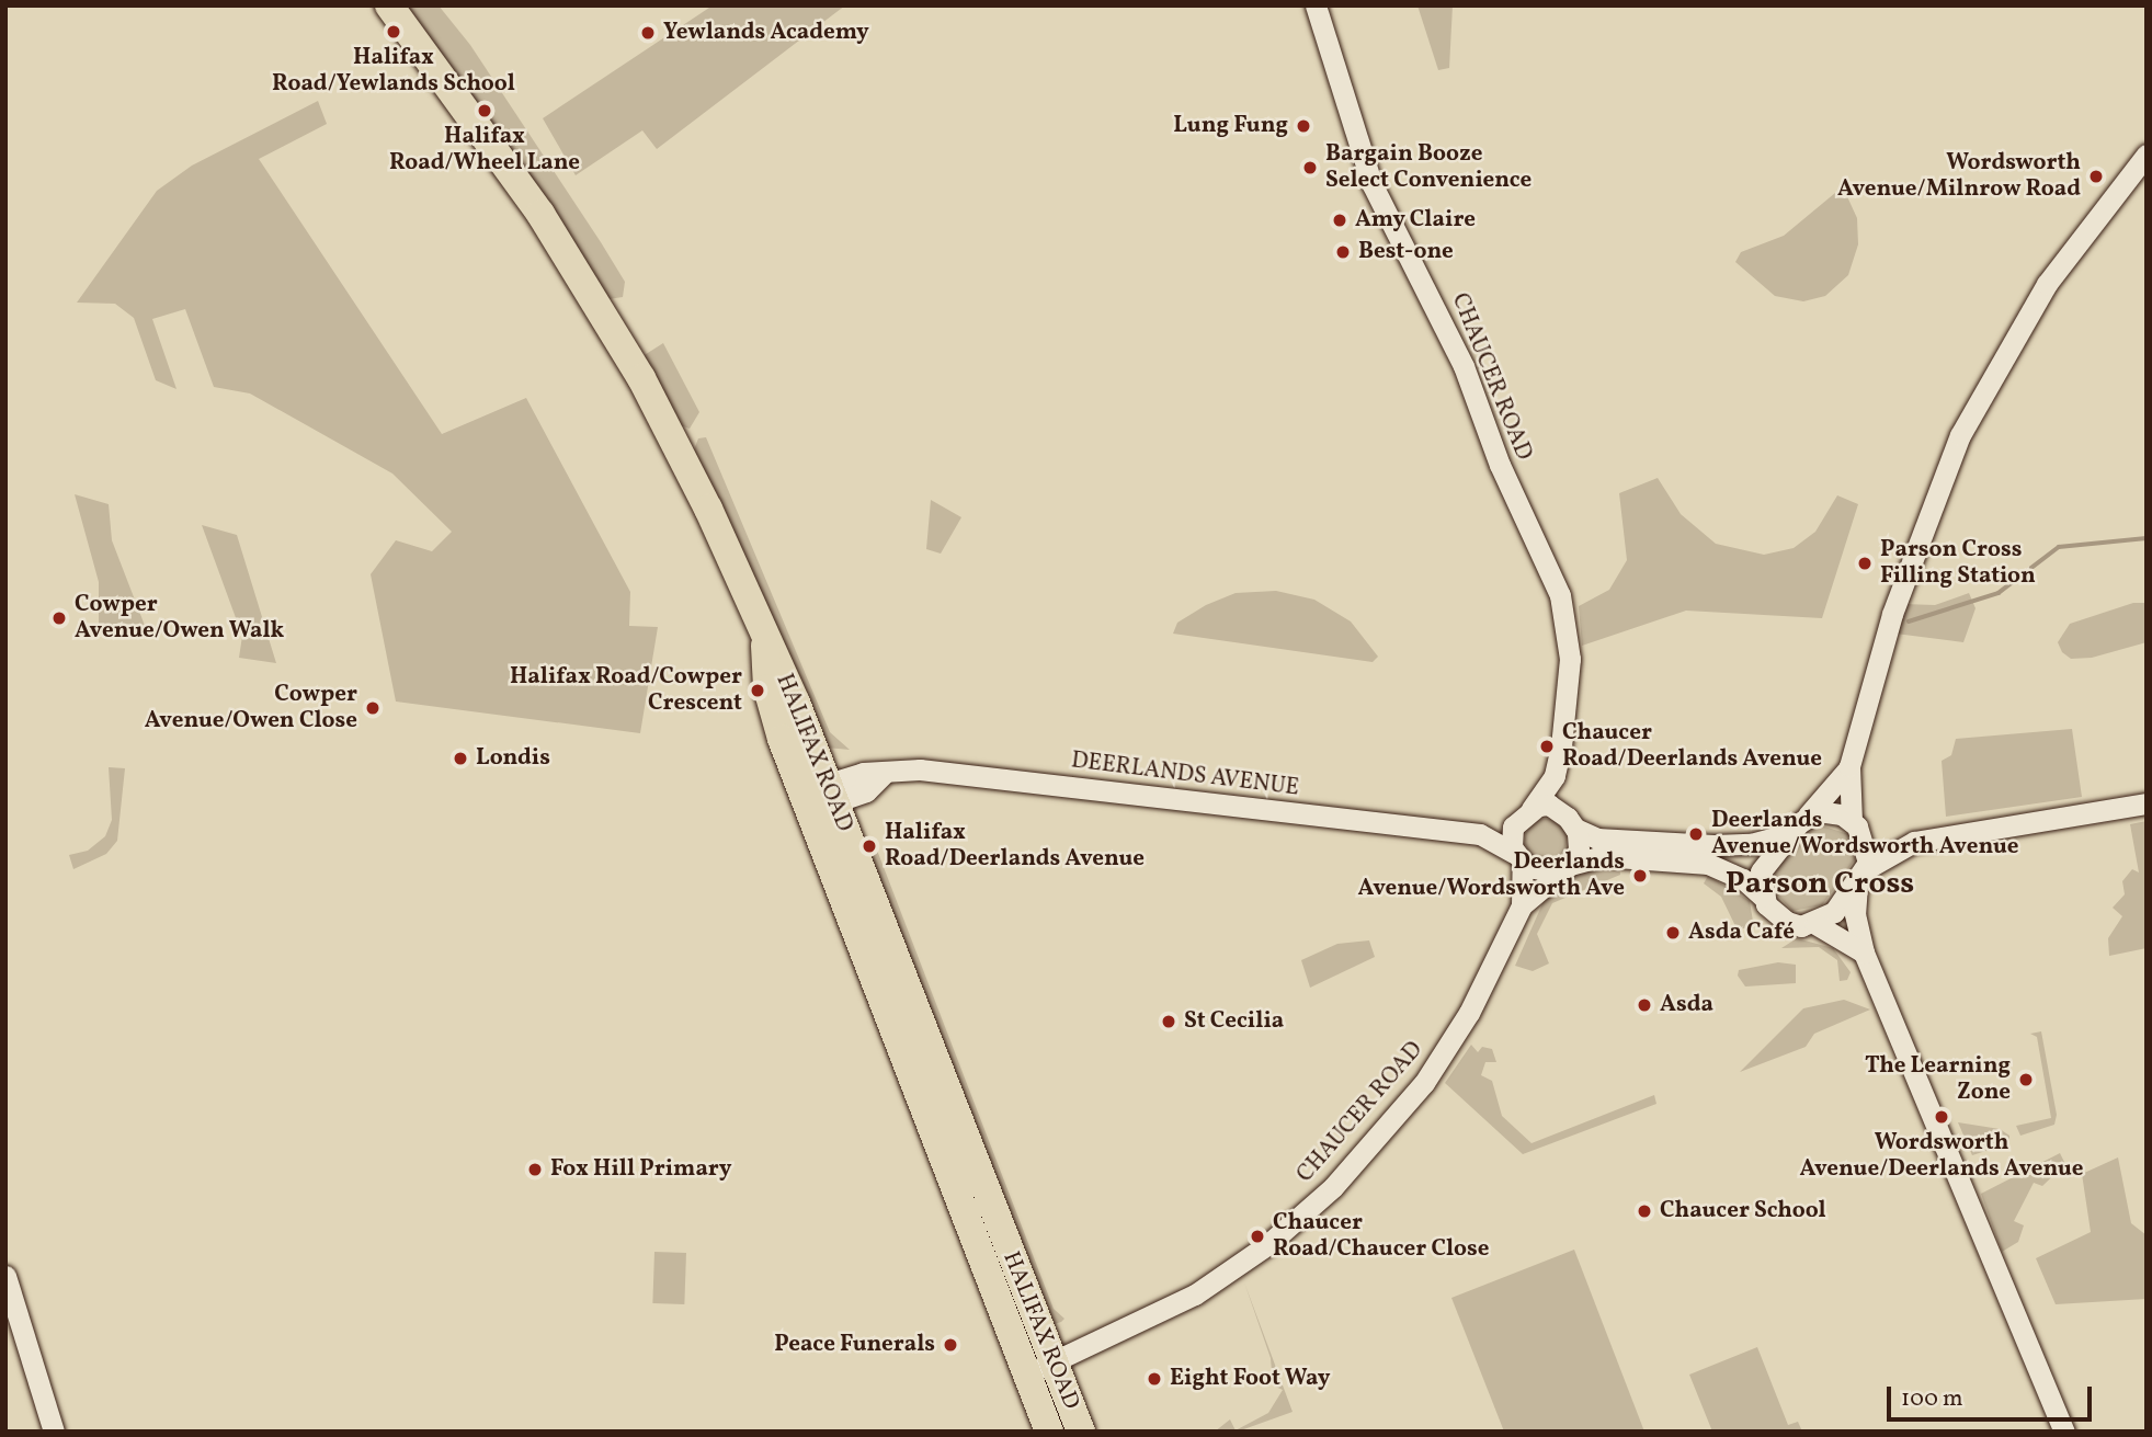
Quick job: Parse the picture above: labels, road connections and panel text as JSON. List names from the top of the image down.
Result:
{
  "streets": {
    "highway": ["HALIFAX ROAD"],
    "street": ["CHAUCER ROAD", "DEERLANDS AVENUE"]
  },
  "crossings": [
    ["CHAUCER ROAD", "HALIFAX ROAD"],
    ["CHAUCER ROAD", "DEERLANDS AVENUE"],
    ["HALIFAX ROAD", "DEERLANDS AVENUE"]
  ],
  "districts": ["Parson Cross"],
  "places": [
    "Halifax Road/Yewlands School",
    "Yewlands Academy",
    "Halifax Road/Wheel Lane",
    "Lung Fung",
    "Bargain Booze Select Convenience",
    "Wordsworth Avenue/Milnrow Road",
    "Amy Claire",
    "Best-one",
    "Parson Cross Filling Station",
    "Cowper Avenue/Owen Walk",
    "Halifax Road/Cowper Crescent",
    "Cowper Avenue/Owen Close",
    "Chaucer Road/Deerlands Avenue",
    "Londis",
    "Deerlands Avenue/Wordsworth Avenue",
    "Halifax Road/Deerlands Avenue",
    "Deerlands Avenue/Wordsworth Ave",
    "Asda Café",
    "Asda",
    "St Cecilia",
    "The Learning Zone",
    "Wordsworth Avenue/Deerlands Avenue",
    "Fox Hill Primary",
    "Chaucer School",
    "Chaucer Road/Chaucer Close",
    "Peace Funerals",
    "Eight Foot Way"
  ],
  "scale_bar": "100 m"
}
